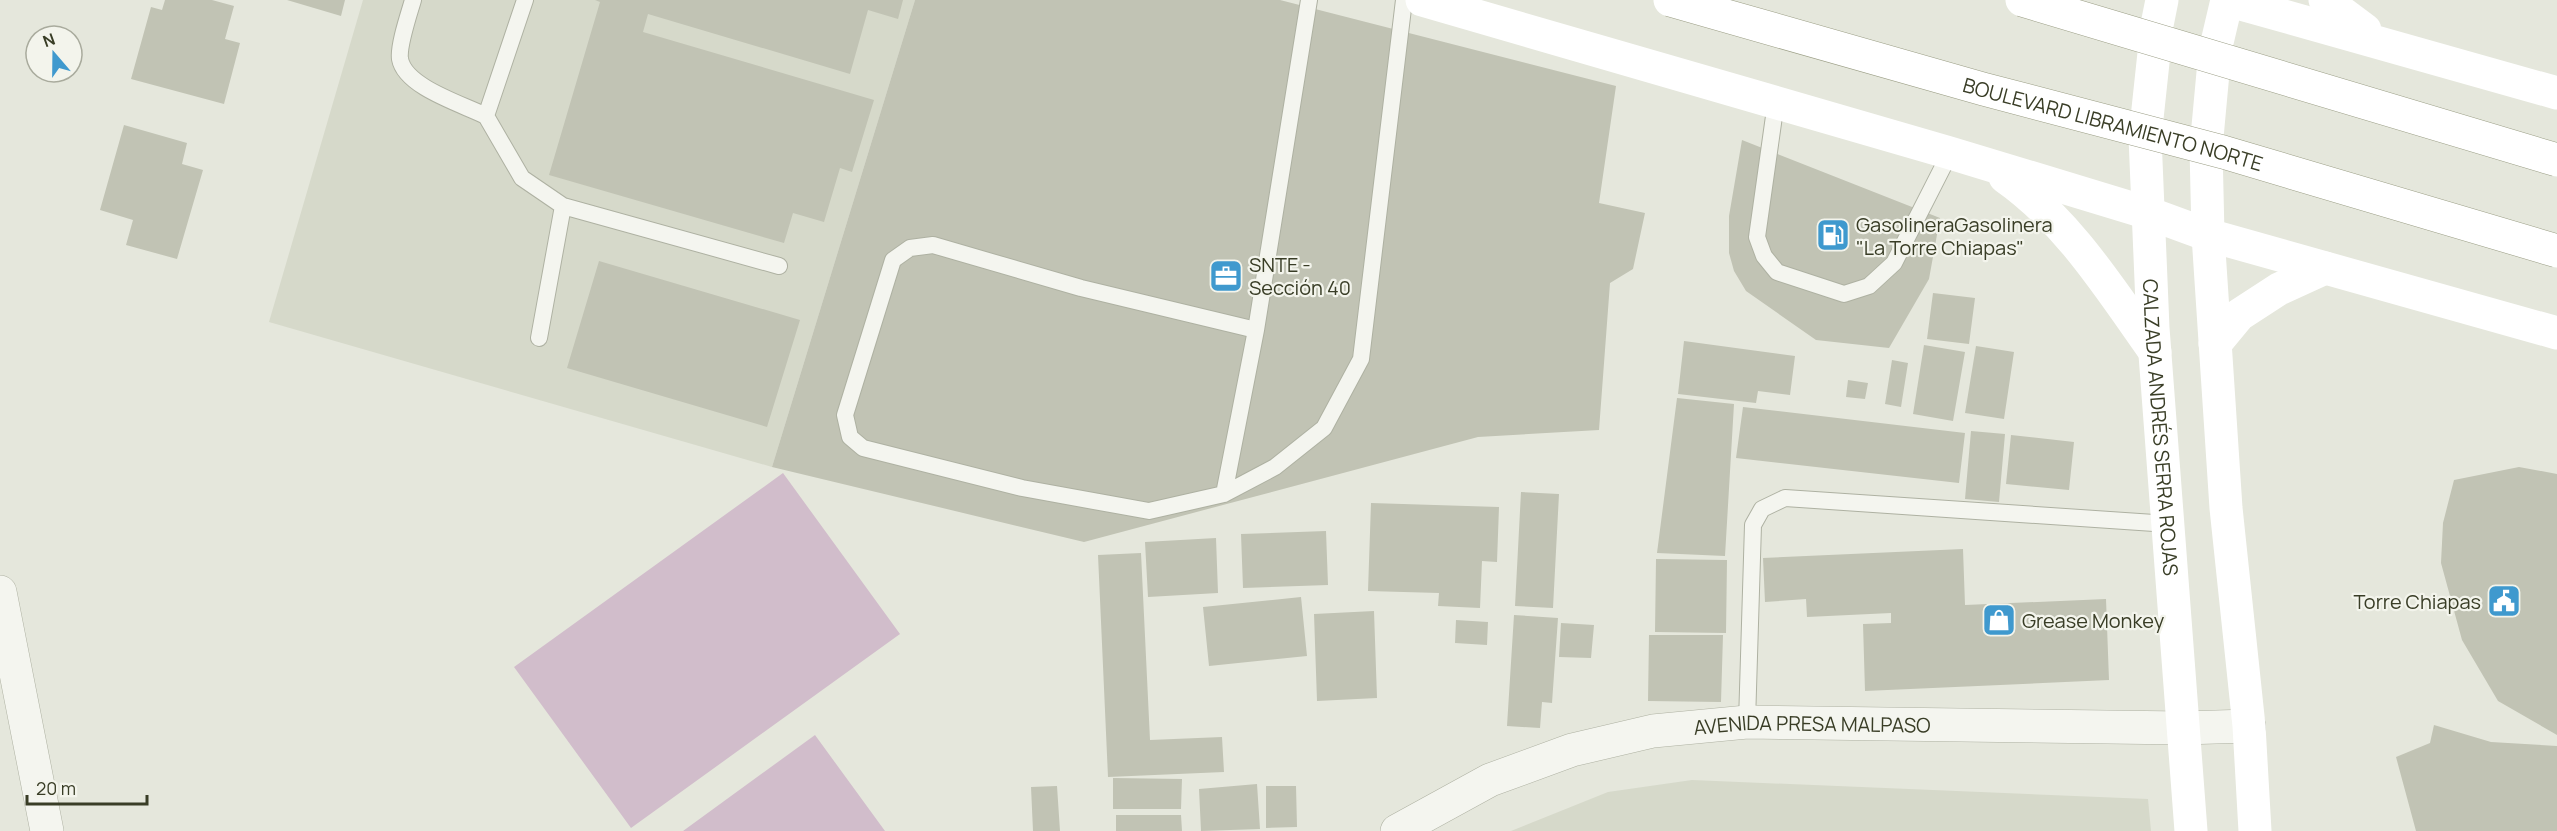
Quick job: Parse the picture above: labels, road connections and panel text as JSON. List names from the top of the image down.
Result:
{
  "streets": {
    "main road": ["BOULEVARD LIBRAMIENTO NORTE", "CALZADA ANDRÉS SERRA ROJAS"],
    "street": ["AVENIDA PRESA MALPASO"]
  },
  "crossings": [
    ["CALZADA ANDRÉS SERRA ROJAS", "AVENIDA PRESA MALPASO"]
  ],
  "places": {
    "fuel station": ["GasolineraGasolinera \"La Torre Chiapas\""],
    "office": ["SNTE - Sección 40"],
    "public building": ["Torre Chiapas"],
    "shop": ["Grease Monkey"]
  },
  "scale_bar": "20 m",
  "north": "top"
}
